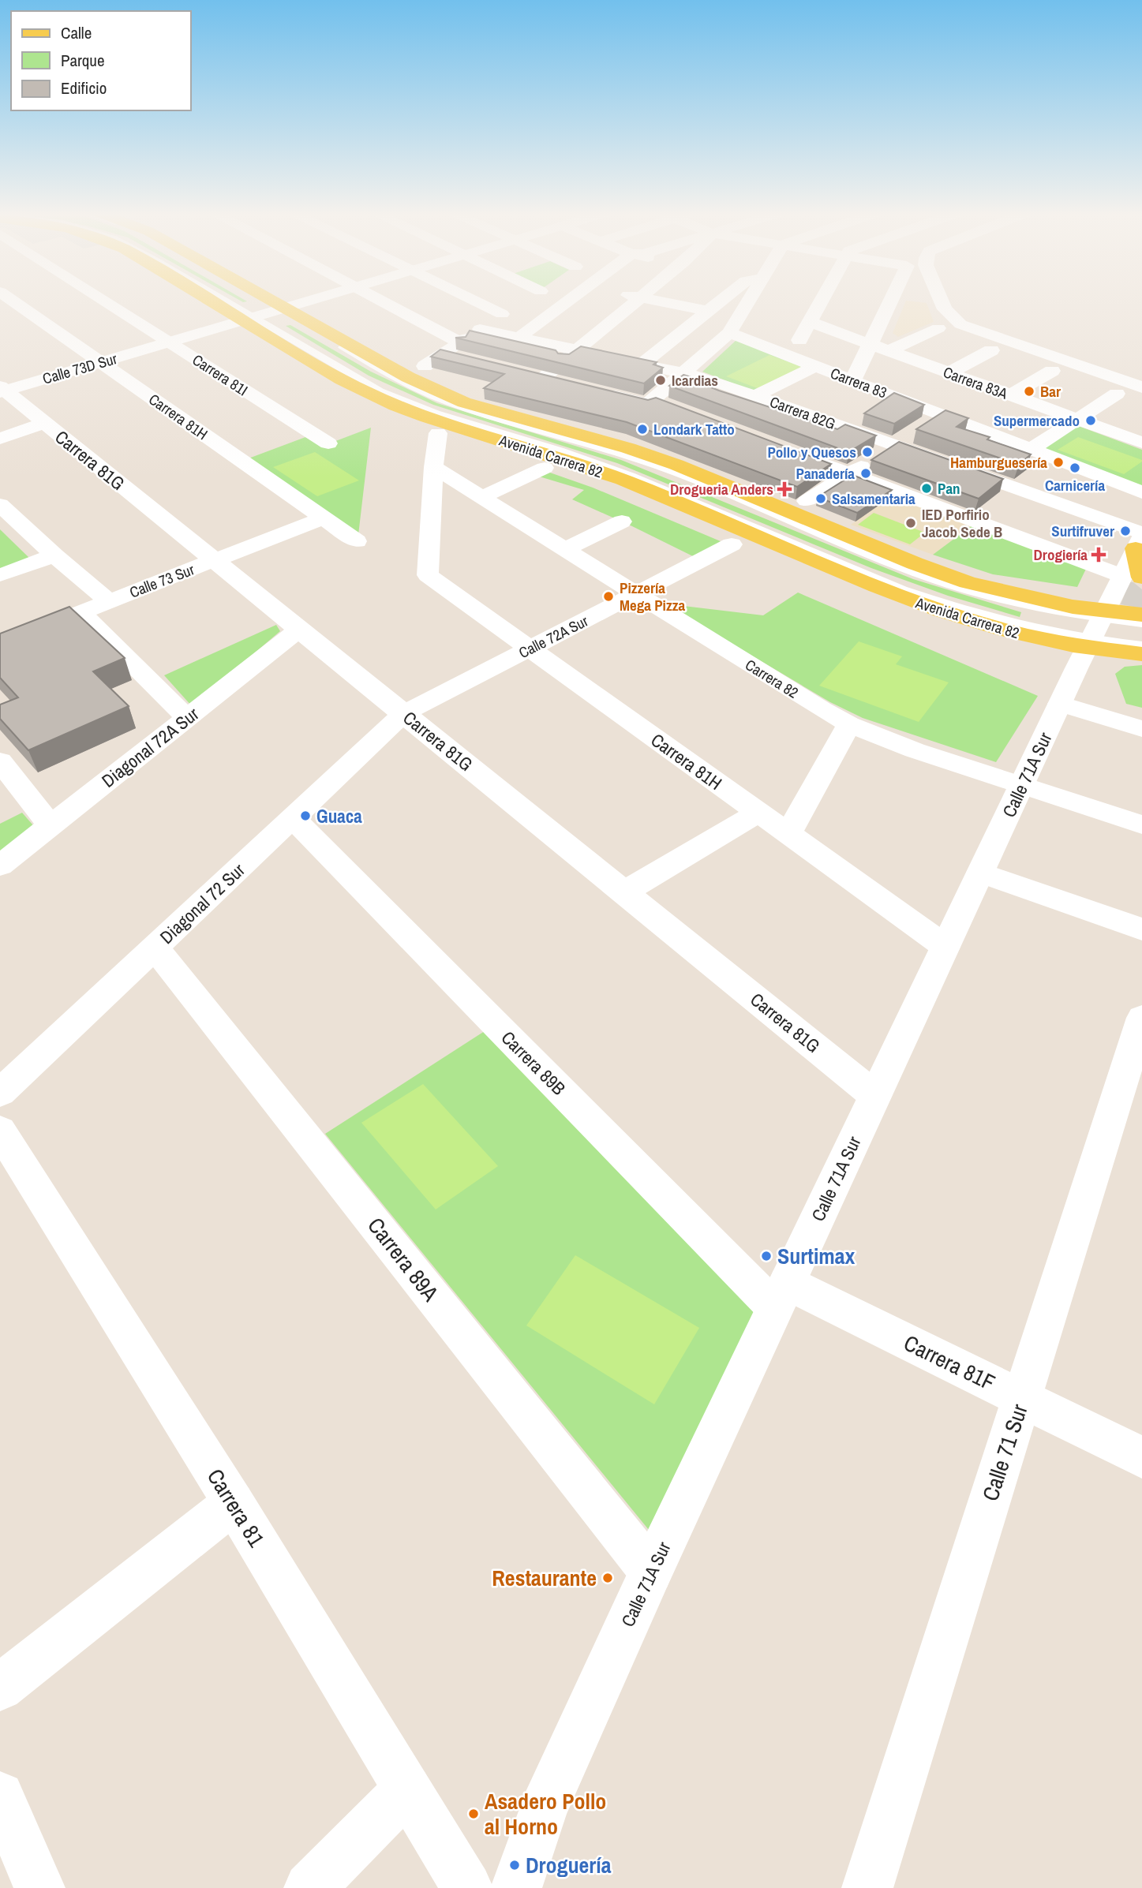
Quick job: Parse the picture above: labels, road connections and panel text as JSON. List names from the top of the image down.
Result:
{
  "streets": {
    "main road": ["Avenida Carrera 82"],
    "street": [
      "Calle 73D Sur",
      "Carrera 81I",
      "Carrera 83",
      "Carrera 83A",
      "Carrera 82G",
      "Carrera 81H",
      "Carrera 81G",
      "Calle 73 Sur",
      "Calle 72A Sur",
      "Carrera 82",
      "Diagonal 72A Sur",
      "Calle 71A Sur",
      "Diagonal 72 Sur",
      "Carrera 89B",
      "Carrera 89A",
      "Carrera 81F",
      "Calle 71 Sur",
      "Carrera 81"
    ]
  },
  "crossings": [
    ["Calle 73D Sur", "Carrera 81I"],
    ["Calle 73D Sur", "Carrera 81H"],
    ["Calle 73D Sur", "Avenida Carrera 82"],
    ["Calle 73D Sur", "Carrera 81G"],
    ["Carrera 83", "Carrera 82G"],
    ["Carrera 82G", "Calle 71A Sur"],
    ["Carrera 81H", "Calle 73 Sur"],
    ["Carrera 81H", "Calle 72A Sur"],
    ["Carrera 81H", "Carrera 82"],
    ["Carrera 81H", "Calle 71A Sur"],
    ["Avenida Carrera 82", "Calle 71A Sur"],
    ["Carrera 81G", "Calle 73 Sur"],
    ["Carrera 81G", "Calle 72A Sur"],
    ["Carrera 81G", "Diagonal 72A Sur"],
    ["Carrera 81G", "Calle 71A Sur"],
    ["Carrera 81G", "Diagonal 72 Sur"],
    ["Calle 72A Sur", "Carrera 82"],
    ["Calle 72A Sur", "Diagonal 72 Sur"],
    ["Carrera 82", "Calle 71A Sur"],
    ["Calle 71A Sur", "Carrera 89B"],
    ["Calle 71A Sur", "Carrera 89A"],
    ["Calle 71A Sur", "Carrera 81F"],
    ["Diagonal 72 Sur", "Carrera 89B"],
    ["Diagonal 72 Sur", "Carrera 89A"],
    ["Carrera 89B", "Carrera 81F"],
    ["Carrera 81F", "Calle 71 Sur"]
  ],
  "places": {
    "other": [
      "Icardias",
      "Bar",
      "Supermercado",
      "Londark Tatto",
      "Pollo y Quesos",
      "Hamburguesería",
      "Carnicería",
      "Panadería",
      "Pan",
      "Salsamentaria",
      "IED Porfirio Jacob Sede B",
      "Surtifruver",
      "Pizzería Mega Pizza",
      "Guaca",
      "Surtimax",
      "Restaurante",
      "Asadero Pollo al Horno",
      "Droguería"
    ],
    "health": ["Drogueria Anders", "Drogiería"]
  },
  "legend": ["Calle", "Parque", "Edificio"]
}
